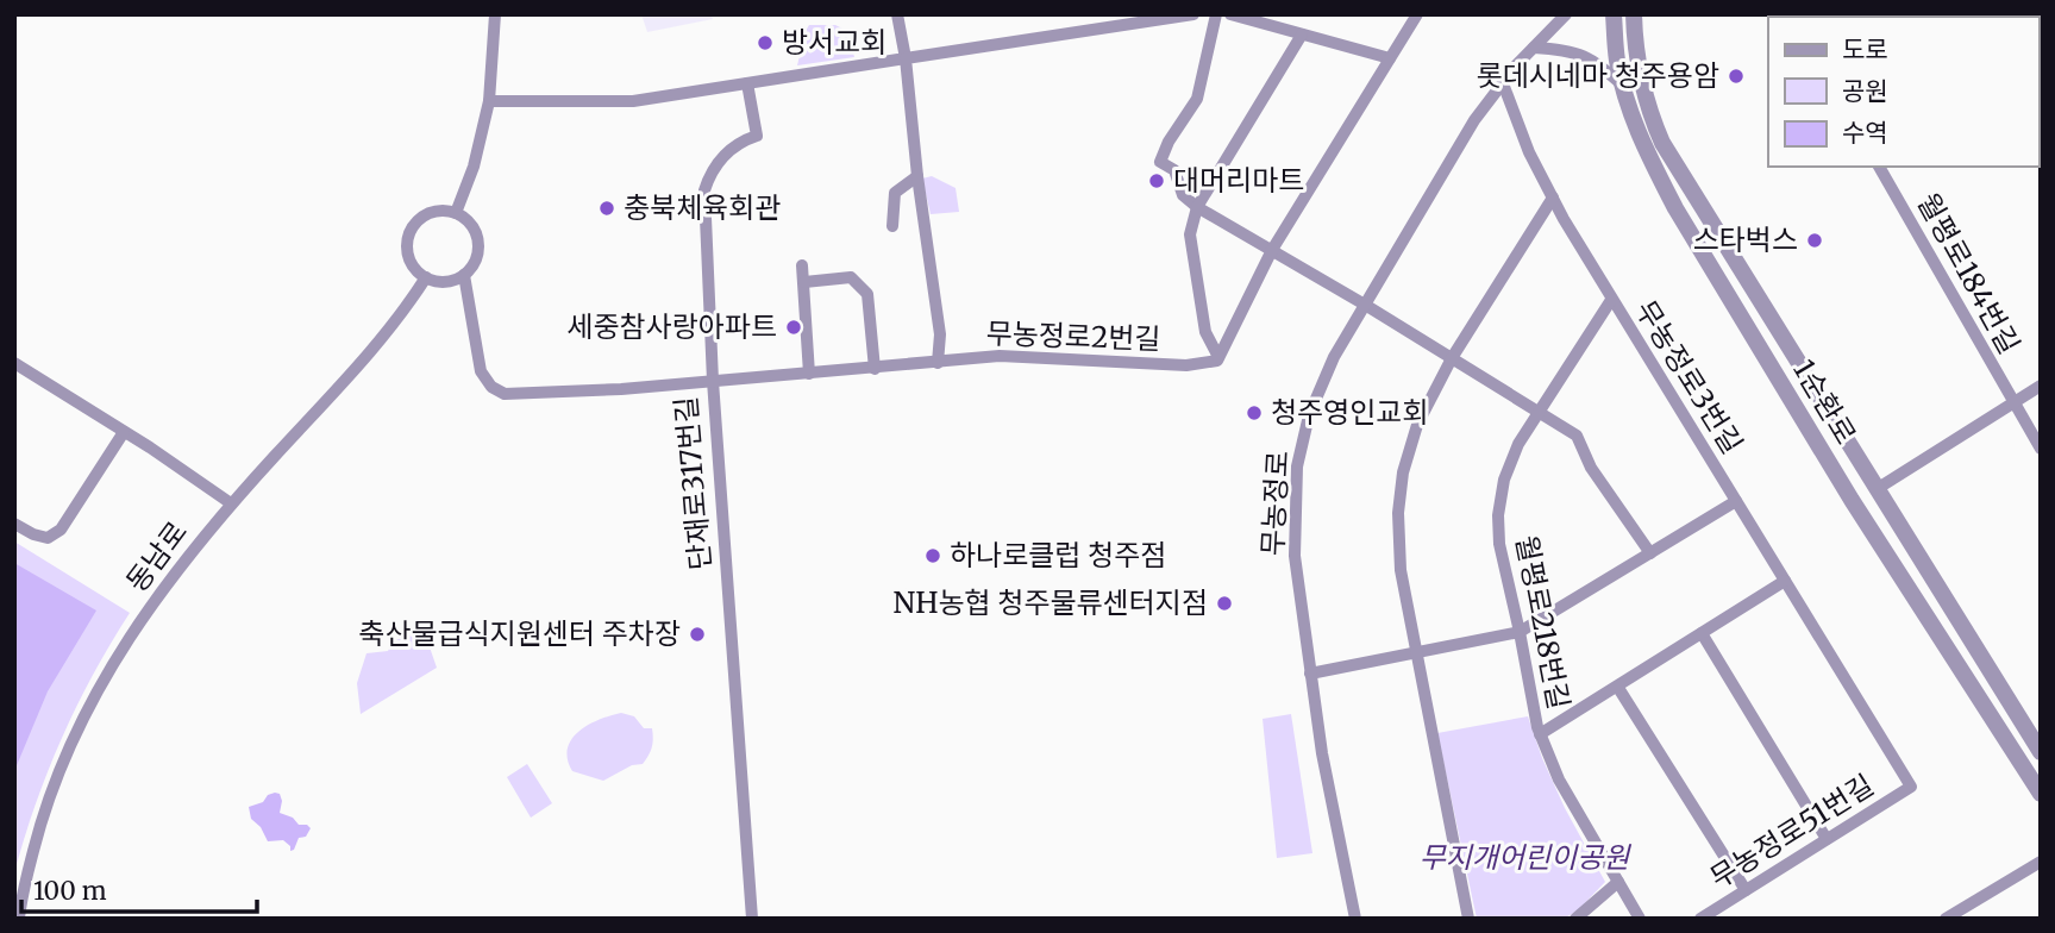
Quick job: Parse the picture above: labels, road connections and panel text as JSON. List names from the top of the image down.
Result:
{
  "streets": {
    "street": [
      "월평로184번길",
      "무농정로2번길",
      "무농정로3번길",
      "1순환로",
      "단재로317번길",
      "무농정로",
      "동남로",
      "월평로218번길",
      "무농정로51번길"
    ]
  },
  "crossings": [
    ["무농정로2번길", "단재로317번길"],
    ["무농정로3번길", "무농정로"],
    ["무농정로3번길", "월평로218번길"],
    ["무농정로3번길", "무농정로51번길"],
    ["단재로317번길", "동남로"]
  ],
  "parks": ["무지개어린이공원"],
  "places": [
    "방서교회",
    "롯데시네마 청주용암",
    "대머리마트",
    "충북체육회관",
    "스타벅스",
    "세중참사랑아파트",
    "청주영인교회",
    "하나로클럽 청주점",
    "NH농협 청주물류센터지점",
    "축산물급식지원센터 주차장"
  ],
  "legend": ["도로", "공원", "수역"],
  "scale_bar": "100 m"
}
